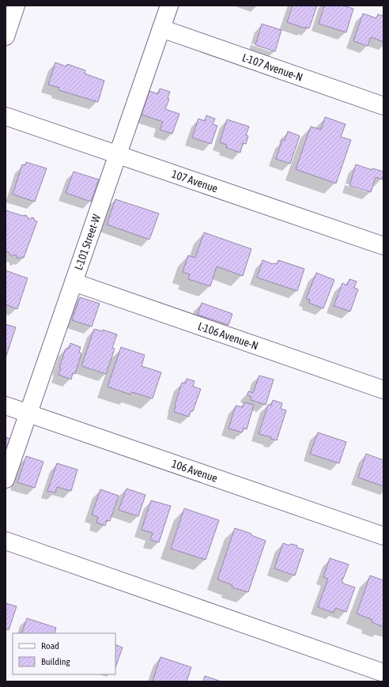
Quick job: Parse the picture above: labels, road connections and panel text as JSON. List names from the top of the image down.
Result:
{
  "streets": {
    "street": [
      "L-107 Avenue-N",
      "107 Avenue",
      "L-101 Street-W",
      "L-106 Avenue-N",
      "106 Avenue"
    ]
  },
  "crossings": [
    ["L-107 Avenue-N", "L-101 Street-W"],
    ["107 Avenue", "L-101 Street-W"],
    ["L-101 Street-W", "L-106 Avenue-N"],
    ["L-101 Street-W", "106 Avenue"]
  ],
  "legend": ["Road", "Building"]
}
